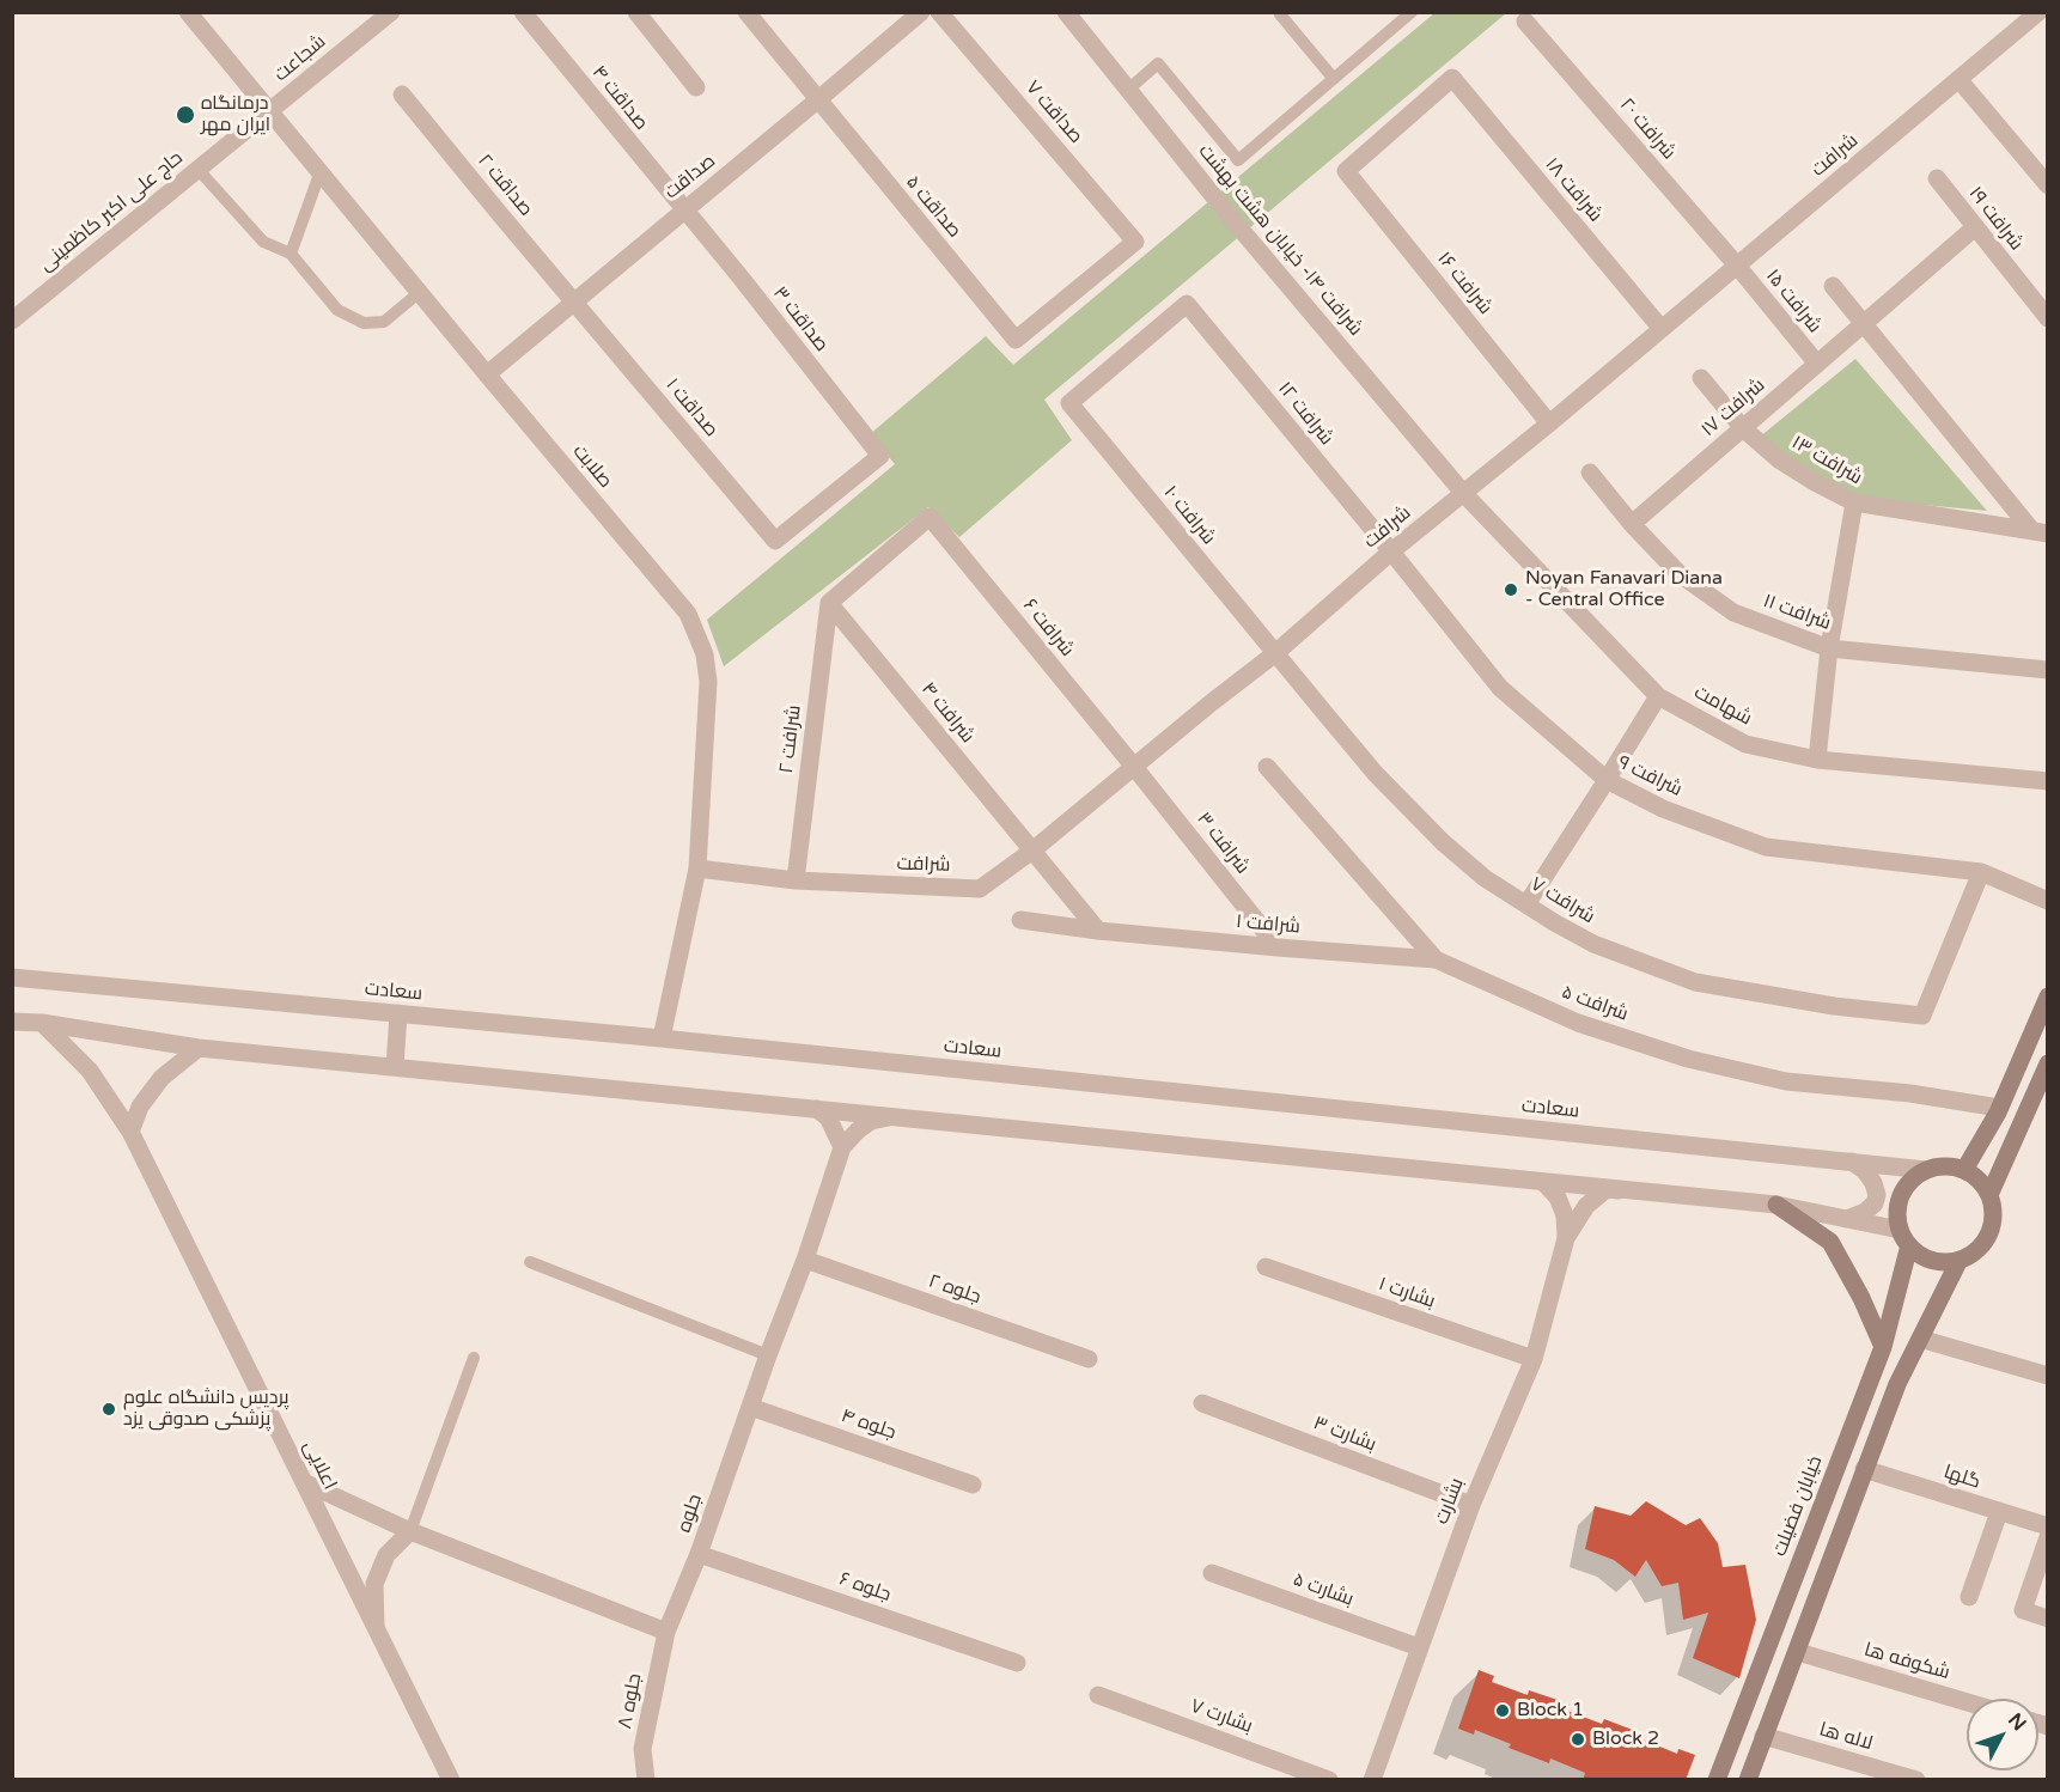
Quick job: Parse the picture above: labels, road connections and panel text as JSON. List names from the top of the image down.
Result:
{
  "streets": {
    "main road": ["خیابان فضیلت"],
    "street": [
      "شجاعت",
      "صداقت ۴",
      "صداقت ۷",
      "شرافت ۲۰",
      "شرافت",
      "صداقت",
      "صداقت ۲",
      "شرافت ۱۸",
      "صداقت ۵",
      "حاج علی اکبر کاظمینی",
      "شرافت ۱۹",
      "شرافت ۱۴- خیابان هشت بهشت",
      "شرافت ۱۶",
      "شرافت ۱۵",
      "صداقت ۳",
      "صداقت ۱",
      "شرافت ۱۷",
      "شرافت ۱۲",
      "شرافت ۱۳",
      "صلابت",
      "شرافت ۱۰",
      "شرافت ۱۱",
      "شرافت ۶",
      "شهامت",
      "شرافت ۴",
      "شرافت ۲",
      "شرافت ۹",
      "شرافت ۳",
      "شرافت ۷",
      "شرافت ۱",
      "سعادت",
      "شرافت ۵",
      "جلوه ۲",
      "بشارت ۱",
      "جلوه ۴",
      "بشارت ۳",
      "اعلایی",
      "گلها",
      "بشارت",
      "جلوه",
      "جلوه ۶",
      "بشارت ۵",
      "شکوفه ها",
      "جلوه ۸",
      "بشارت ۷",
      "لاله ها"
    ]
  },
  "crossings": [
    ["شجاعت", "حاج علی اکبر کاظمینی"],
    ["شجاعت", "صلابت"],
    ["صداقت ۴", "صداقت"],
    ["صداقت ۴", "صداقت ۳"],
    ["صداقت ۷", "صداقت ۵"],
    ["شرافت ۲۰", "شرافت"],
    ["شرافت ۲۰", "شرافت ۱۵"],
    ["شرافت", "شرافت ۱۸"],
    ["شرافت", "شرافت ۱۴- خیابان هشت بهشت"],
    ["شرافت", "شرافت ۱۶"],
    ["شرافت", "شرافت ۱۵"],
    ["شرافت", "شرافت ۱۲"],
    ["شرافت", "صلابت"],
    ["شرافت", "شرافت ۱۰"],
    ["شرافت", "شرافت ۶"],
    ["شرافت", "شهامت"],
    ["شرافت", "شرافت ۴"],
    ["شرافت", "شرافت ۲"],
    ["شرافت", "شرافت ۹"],
    ["شرافت", "شرافت ۳"],
    ["شرافت", "شرافت ۷"],
    ["صداقت", "صداقت ۲"],
    ["صداقت", "صداقت ۵"],
    ["صداقت", "صداقت ۳"],
    ["صداقت", "صداقت ۱"],
    ["صداقت", "صلابت"],
    ["صداقت ۲", "صداقت ۱"],
    ["شرافت ۱۸", "شرافت ۱۶"],
    ["حاج علی اکبر کاظمینی", "صلابت"],
    ["شرافت ۱۹", "شرافت ۱۷"],
    ["شرافت ۱۴- خیابان هشت بهشت", "شهامت"],
    ["شرافت ۱۵", "شرافت ۱۷"],
    ["صداقت ۳", "صداقت ۱"],
    ["شرافت ۱۷", "شرافت ۱۳"],
    ["شرافت ۱۷", "شرافت ۱۱"],
    ["شرافت ۱۲", "شرافت ۱۰"],
    ["شرافت ۱۲", "شرافت ۹"],
    ["صلابت", "سعادت"],
    ["شرافت ۱۰", "شرافت ۷"],
    ["شرافت ۶", "شرافت ۴"],
    ["شرافت ۶", "شرافت ۲"],
    ["شرافت ۶", "شرافت ۳"],
    ["شرافت ۴", "شرافت ۲"],
    ["شرافت ۹", "شرافت ۷"],
    ["شرافت ۳", "شرافت ۱"],
    ["شرافت ۱", "شرافت ۵"],
    ["سعادت", "خیابان فضیلت"],
    ["جلوه ۲", "جلوه"],
    ["بشارت ۱", "بشارت"],
    ["جلوه ۴", "جلوه"],
    ["بشارت ۳", "بشارت"],
    ["بشارت", "بشارت ۵"],
    ["جلوه", "جلوه ۶"],
    ["جلوه", "جلوه ۸"]
  ],
  "places": [
    "درمانگاه ایران مهر",
    "Noyan Fanavari Diana - Central Office",
    "پردیس دانشگاه علوم پزشکی صدوقی یزد",
    "Block 1",
    "Block 2"
  ],
  "north": "top right"
}
